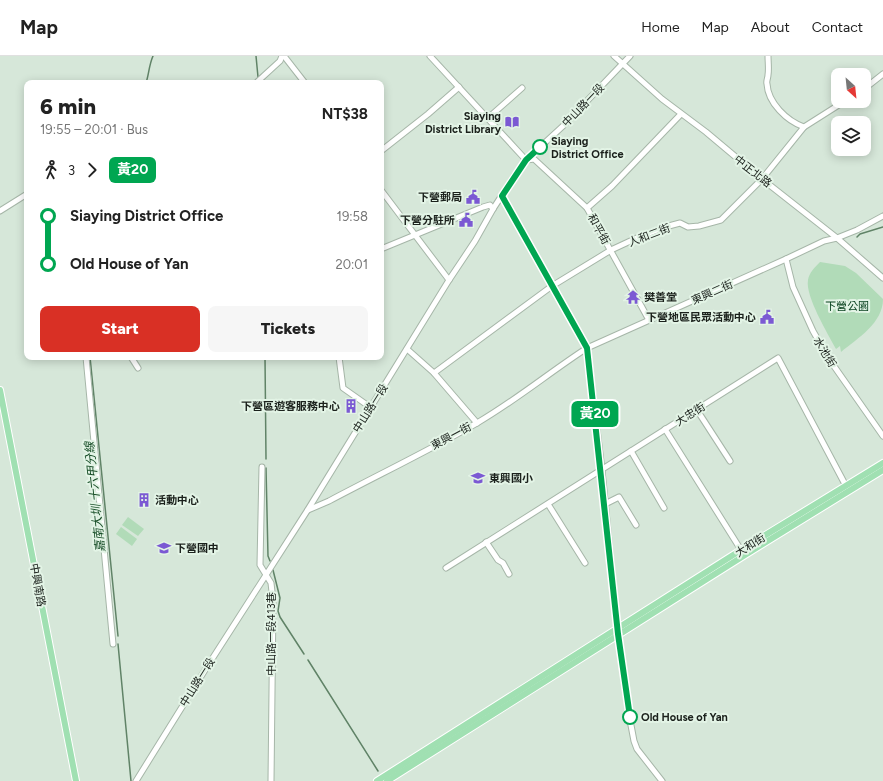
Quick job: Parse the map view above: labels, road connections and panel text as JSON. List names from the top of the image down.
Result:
{
  "streets": {
    "main road": ["大和街", "中興南路"],
    "street": [
      "中山路一段",
      "中正北路",
      "和平街",
      "人和二街",
      "東興二街",
      "水池街",
      "大忠街",
      "東興一街",
      "中山路一段413巷"
    ]
  },
  "crossings": [
    ["中山路一段", "中正北路"],
    ["中山路一段", "和平街"],
    ["中山路一段", "東興一街"],
    ["中山路一段", "中山路一段413巷"],
    ["中正北路", "人和二街"],
    ["中正北路", "東興二街"],
    ["和平街", "人和二街"],
    ["和平街", "東興二街"],
    ["東興二街", "水池街"],
    ["東興二街", "東興一街"],
    ["大忠街", "大和街"]
  ],
  "water": ["嘉南大圳 十六甲分線"],
  "parks": ["下營公園"],
  "places": {
    "library": ["Siaying District Library"],
    "other": ["Siaying District Office", "Old House of Yan"],
    "public building": ["下營郵局", "下營分駐所", "下營地區民眾活動中心"],
    "temple": ["樊善堂"],
    "building": ["下營區遊客服務中心", "活動中心"],
    "school or university": ["東興國小", "下營國中"]
  },
  "lines": ["bus line 黃20"],
  "north": "bottom right",
  "page": {
    "header": "Map",
    "nav": [
      "Home",
      "Map",
      "About",
      "Contact"
    ],
    "on_map": "黃20",
    "heading": ["6 min", "19:55 – 20:01 · Bus", "NT$38"],
    "legs": ["3", "黃20"],
    "list": [
      {
        "name": "Siaying District Office",
        "value": "19:58"
      },
      {
        "name": "Old House of Yan",
        "value": "20:01"
      }
    ],
    "buttons": ["Start", "Tickets"]
  }
}
